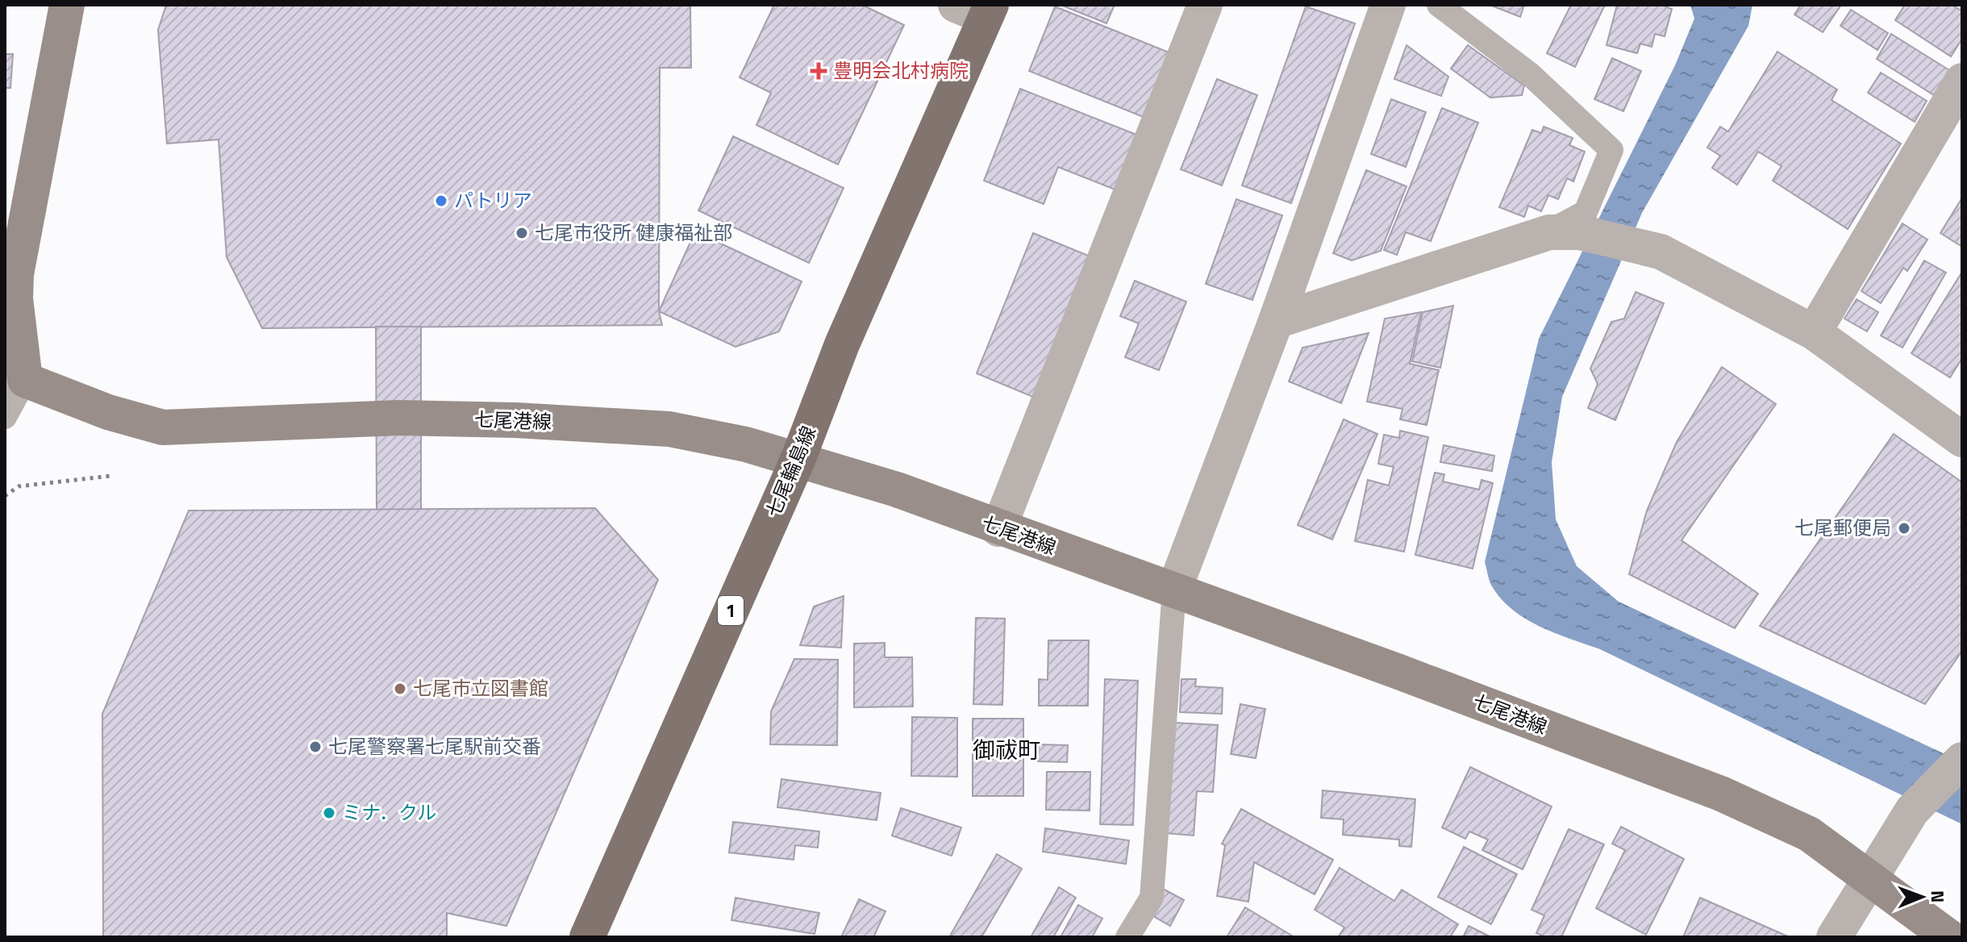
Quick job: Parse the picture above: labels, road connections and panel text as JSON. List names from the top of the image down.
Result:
{
  "streets": {
    "main road": ["七尾港線", "七尾輪島線", "1"]
  },
  "crossings": [
    ["七尾港線", "七尾輪島線"]
  ],
  "districts": ["御祓町"],
  "places": {
    "health": ["豊明会北村病院"],
    "other": [
      "パトリア",
      "七尾市役所 健康福祉部",
      "七尾郵便局",
      "七尾市立図書館",
      "七尾警察署七尾駅前交番",
      "ミナ．クル"
    ]
  },
  "north": "right"
}
